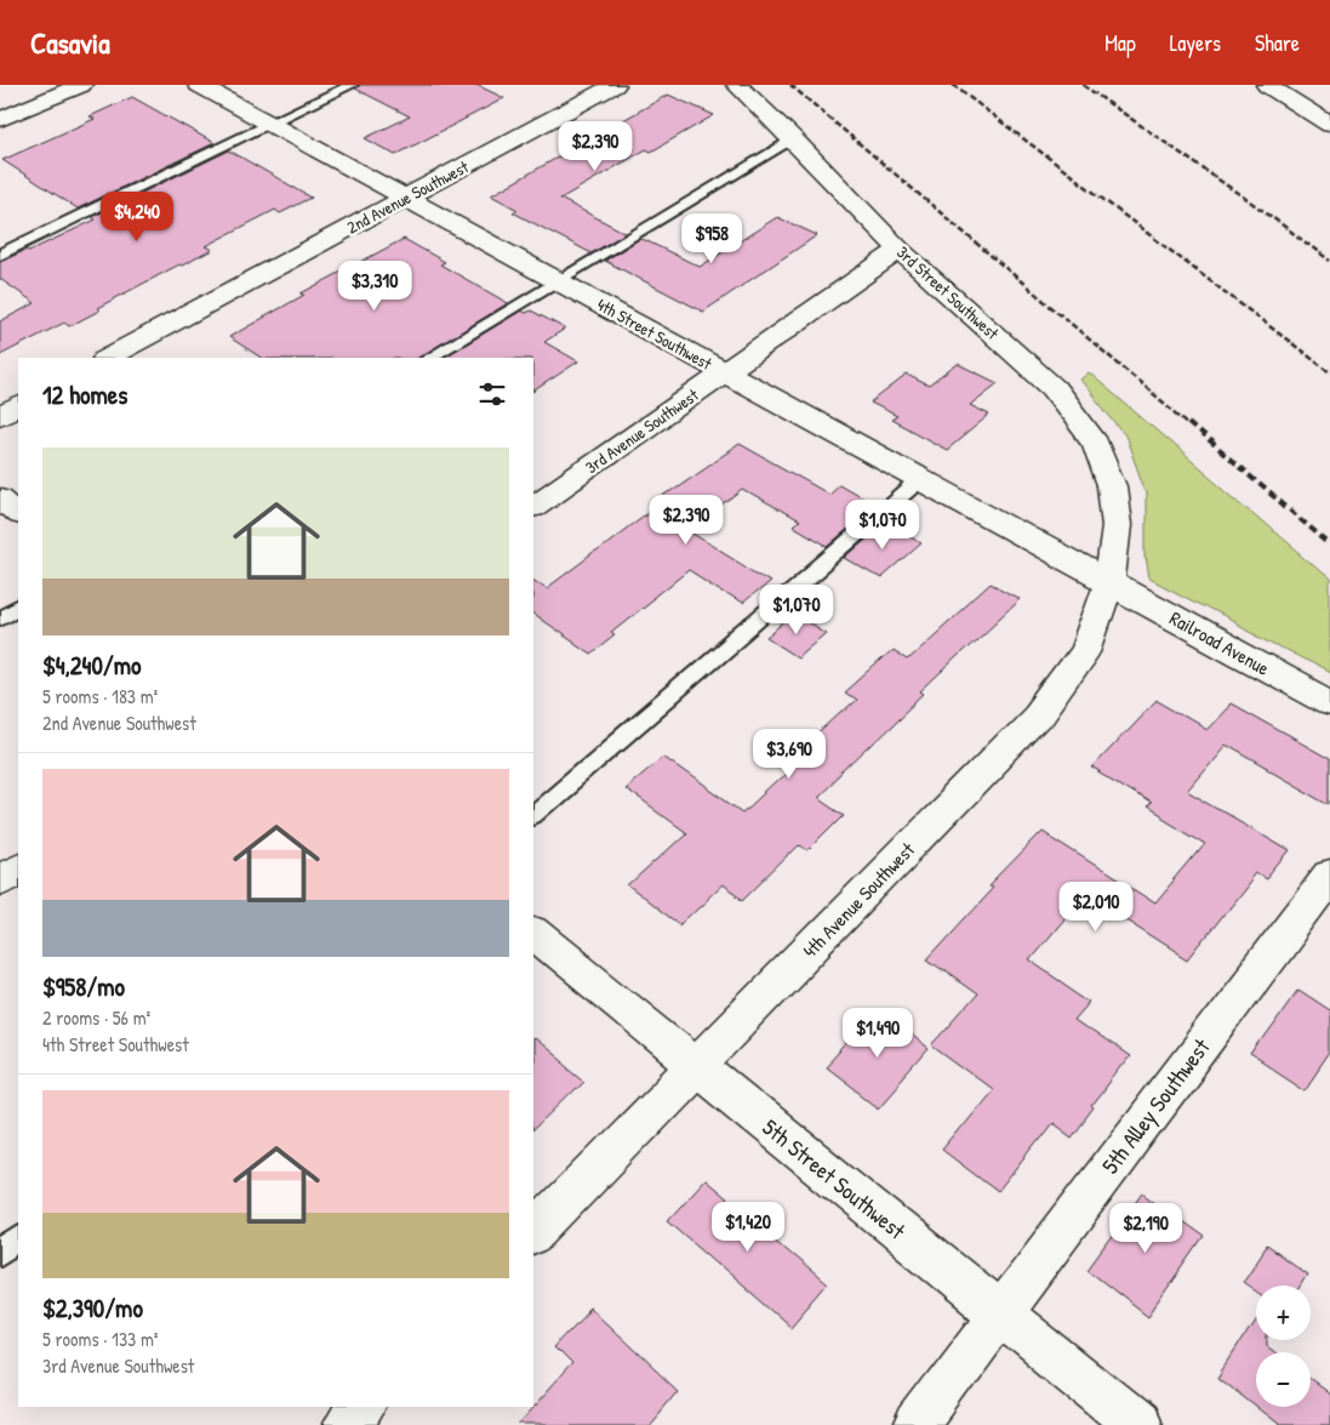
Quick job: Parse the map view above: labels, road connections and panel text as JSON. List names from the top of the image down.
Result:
{
  "streets": {
    "street": [
      "2nd Avenue Southwest",
      "3rd Street Southwest",
      "4th Street Southwest",
      "3rd Avenue Southwest",
      "Railroad Avenue",
      "4th Avenue Southwest",
      "5th Alley Southwest",
      "5th Street Southwest"
    ]
  },
  "crossings": [
    ["2nd Avenue Southwest", "4th Street Southwest"],
    ["3rd Street Southwest", "3rd Avenue Southwest"],
    ["3rd Street Southwest", "4th Avenue Southwest"],
    ["4th Street Southwest", "3rd Avenue Southwest"],
    ["4th Street Southwest", "Railroad Avenue"],
    ["4th Street Southwest", "4th Avenue Southwest"],
    ["Railroad Avenue", "4th Avenue Southwest"],
    ["4th Avenue Southwest", "5th Street Southwest"],
    ["5th Alley Southwest", "5th Street Southwest"]
  ],
  "page": {
    "header": "Casavia",
    "nav": ["Map", "Layers", "Share"],
    "price": [
      "$2,390",
      "$4,240",
      "$958",
      "$3,310",
      "$2,390",
      "$1,070",
      "$1,070",
      "$3,690",
      "$2,010",
      "$1,490",
      "$1,420",
      "$2,190"
    ],
    "heading": "12 homes",
    "list": [
      {
        "name": "$4,240/mo",
        "note": "5 rooms · 183 m² · 2nd Avenue Southwest"
      },
      {
        "name": "$958/mo",
        "note": "2 rooms · 56 m² · 4th Street Southwest"
      },
      {
        "name": "$2,390/mo",
        "note": "5 rooms · 133 m² · 3rd Avenue Southwest"
      }
    ],
    "map_buttons": ["+", "−"]
  }
}
